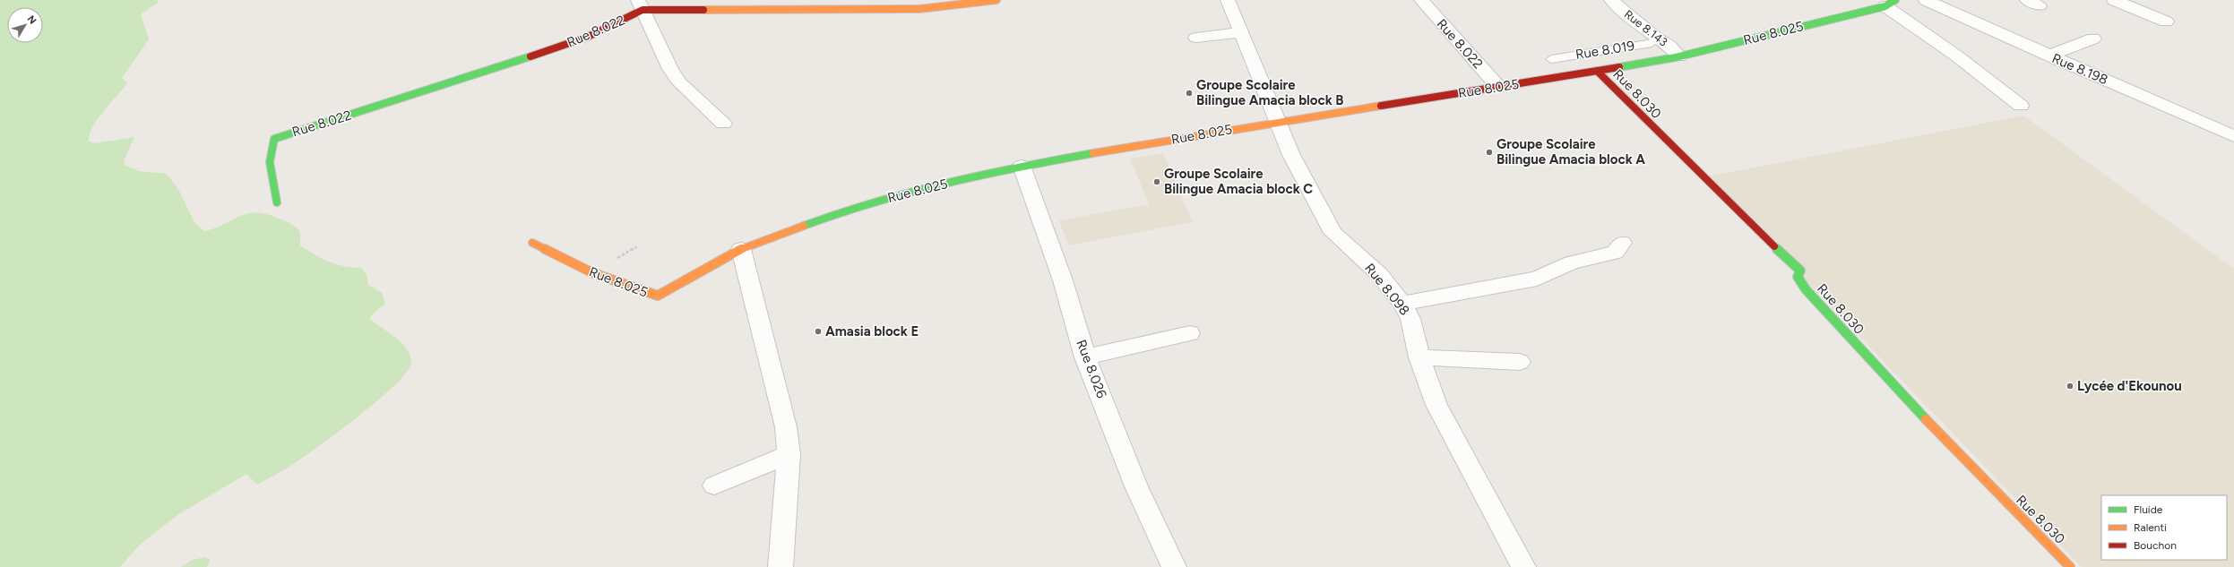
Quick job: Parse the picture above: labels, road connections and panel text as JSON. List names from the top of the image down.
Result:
{
  "streets": {
    "street": [
      "Rue 8.143",
      "Rue 8.022",
      "Rue 8.025",
      "Rue 8.198",
      "Rue 8.030",
      "Rue 8.098",
      "Rue 8.026"
    ],
    "lane": ["Rue 8.019"]
  },
  "crossings": [
    ["Rue 8.143", "Rue 8.025"],
    ["Rue 8.143", "Rue 8.019"],
    ["Rue 8.022", "Rue 8.025"],
    ["Rue 8.025", "Rue 8.030"],
    ["Rue 8.025", "Rue 8.098"],
    ["Rue 8.025", "Rue 8.026"]
  ],
  "places": [
    "Groupe Scolaire Bilingue Amacia block B",
    "Groupe Scolaire Bilingue Amacia block A",
    "Groupe Scolaire Bilingue Amacia block C",
    "Amasia block E",
    "Lycée d'Ekounou"
  ],
  "legend": ["Fluide", "Ralenti", "Bouchon"],
  "north": "top right"
}
